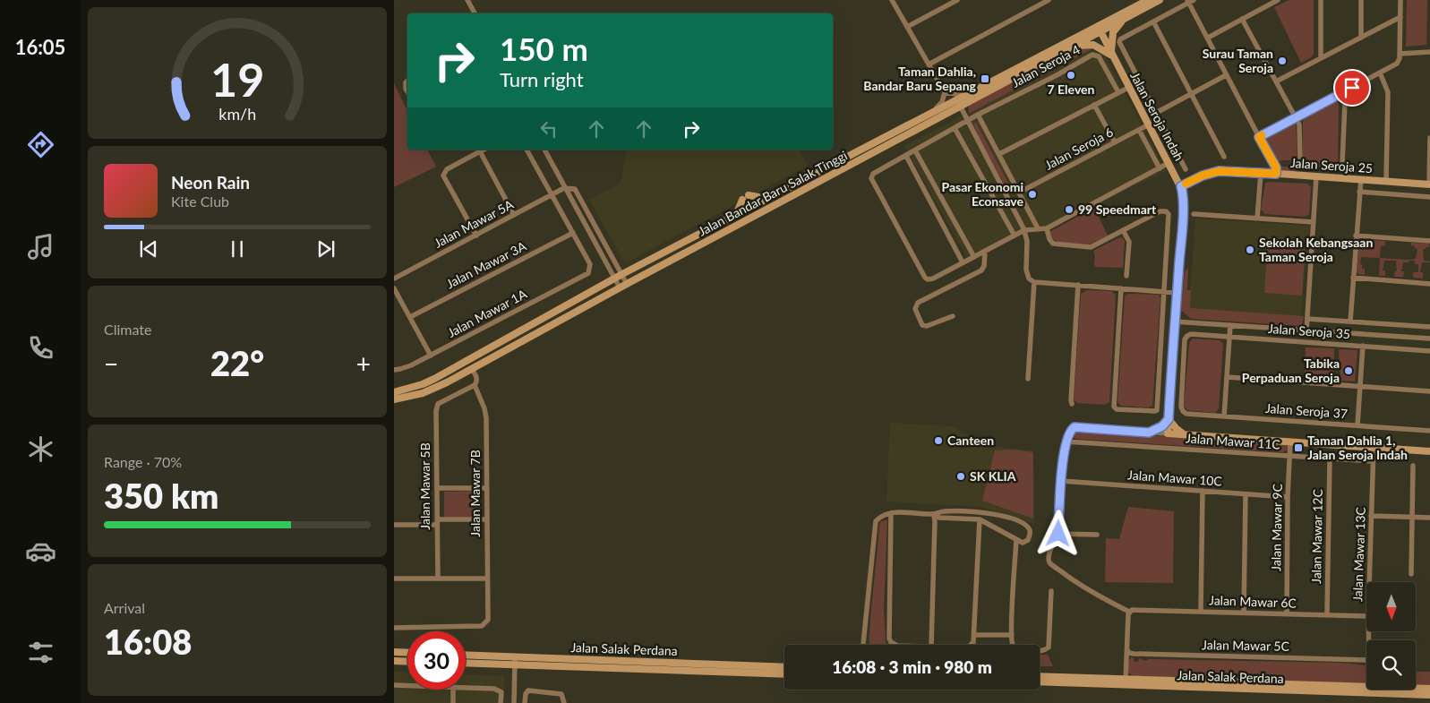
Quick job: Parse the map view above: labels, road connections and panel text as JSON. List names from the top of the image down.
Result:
{
  "streets": {
    "street": [
      "Jalan Seroja 4",
      "Jalan Seroja Indah",
      "Jalan Seroja 6",
      "Jalan Seroja 25",
      "Jalan Bandar Baru Salak Tinggi",
      "Jalan Mawar 5A",
      "Jalan Mawar 3A",
      "Jalan Mawar 1A",
      "Jalan Seroja 35",
      "Jalan Seroja 37",
      "Jalan Mawar 11C",
      "Jalan Mawar 10C",
      "Jalan Mawar 5B",
      "Jalan Mawar 7B",
      "Jalan Mawar 9C",
      "Jalan Mawar 12C",
      "Jalan Mawar 13C",
      "Jalan Mawar 6C",
      "Jalan Mawar 5C",
      "Jalan Salak Perdana"
    ]
  },
  "crossings": [
    ["Jalan Seroja Indah", "Jalan Seroja 6"],
    ["Jalan Seroja Indah", "Jalan Seroja 25"],
    ["Jalan Seroja Indah", "Jalan Bandar Baru Salak Tinggi"],
    ["Jalan Mawar 3A", "Jalan Mawar 1A"],
    ["Jalan Seroja 35", "Jalan Seroja 37"],
    ["Jalan Mawar 11C", "Jalan Mawar 9C"],
    ["Jalan Mawar 11C", "Jalan Mawar 12C"],
    ["Jalan Mawar 11C", "Jalan Mawar 13C"],
    ["Jalan Mawar 10C", "Jalan Mawar 9C"],
    ["Jalan Mawar 5B", "Jalan Mawar 7B"],
    ["Jalan Mawar 9C", "Jalan Mawar 6C"],
    ["Jalan Mawar 12C", "Jalan Mawar 6C"],
    ["Jalan Mawar 13C", "Jalan Mawar 5C"]
  ],
  "places": {
    "other": [
      "Surau Taman Seroja",
      "7 Eleven",
      "Pasar Ekonomi Econsave",
      "99 Speedmart",
      "Sekolah Kebangsaan Taman Seroja",
      "Tabika Perpaduan Seroja",
      "Canteen",
      "SK KLIA"
    ],
    "transit": ["Taman Dahlia, Bandar Baru Sepang", "Taman Dahlia 1, Jalan Seroja Indah"]
  },
  "north": "bottom",
  "page": {
    "tabs": "16:05",
    "turn": ["150 m", "Turn right"],
    "song": ["Neon Rain", "Kite Club"],
    "tile": [
      "Climate",
      ["Range · 70%", "350 km"],
      ["Arrival", "16:08"]
    ],
    "heat": ["−", "22°", "+"],
    "limit": "30",
    "trip": "16:08 · 3 min · 980 m",
    "gauge": ["19", "km/h"]
  }
}
